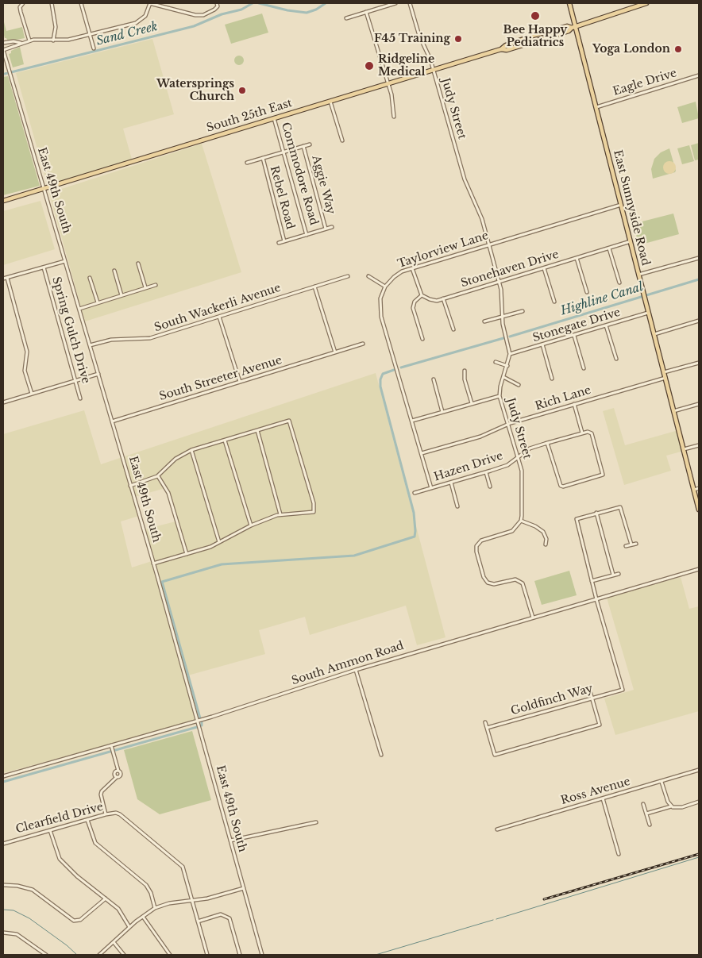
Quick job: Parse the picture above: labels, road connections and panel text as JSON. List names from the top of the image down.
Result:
{
  "streets": {
    "main road": ["South 25th East", "East Sunnyside Road"],
    "street": [
      "Eagle Drive",
      "Judy Street",
      "Commodore Road",
      "Aggie Way",
      "East 49th South",
      "Rebel Road",
      "Taylorview Lane",
      "Stonehaven Drive",
      "South Wackerli Avenue",
      "Stonegate Drive",
      "Spring Gulch Drive",
      "South Streeter Avenue",
      "Rich Lane",
      "Hazen Drive",
      "South Ammon Road",
      "Goldfinch Way",
      "Ross Avenue",
      "Clearfield Drive"
    ]
  },
  "crossings": [
    ["Eagle Drive", "East Sunnyside Road"],
    ["Judy Street", "South 25th East"],
    ["Judy Street", "Taylorview Lane"],
    ["Judy Street", "Stonehaven Drive"],
    ["Judy Street", "Stonegate Drive"],
    ["Judy Street", "Rich Lane"],
    ["Judy Street", "Hazen Drive"],
    ["South 25th East", "Commodore Road"],
    ["South 25th East", "East 49th South"],
    ["South 25th East", "East Sunnyside Road"],
    ["East 49th South", "South Wackerli Avenue"],
    ["East 49th South", "South Streeter Avenue"],
    ["East 49th South", "South Ammon Road"],
    ["East Sunnyside Road", "Taylorview Lane"],
    ["East Sunnyside Road", "Stonehaven Drive"],
    ["East Sunnyside Road", "Stonegate Drive"],
    ["East Sunnyside Road", "Rich Lane"],
    ["Taylorview Lane", "Rich Lane"],
    ["Taylorview Lane", "Hazen Drive"],
    ["South Ammon Road", "Goldfinch Way"]
  ],
  "water": ["Sand Creek", "Highline Canal"],
  "places": [
    "Bee Happy Pediatrics",
    "F45 Training",
    "Yoga London",
    "Ridgeline Medical",
    "Watersprings Church"
  ]
}
